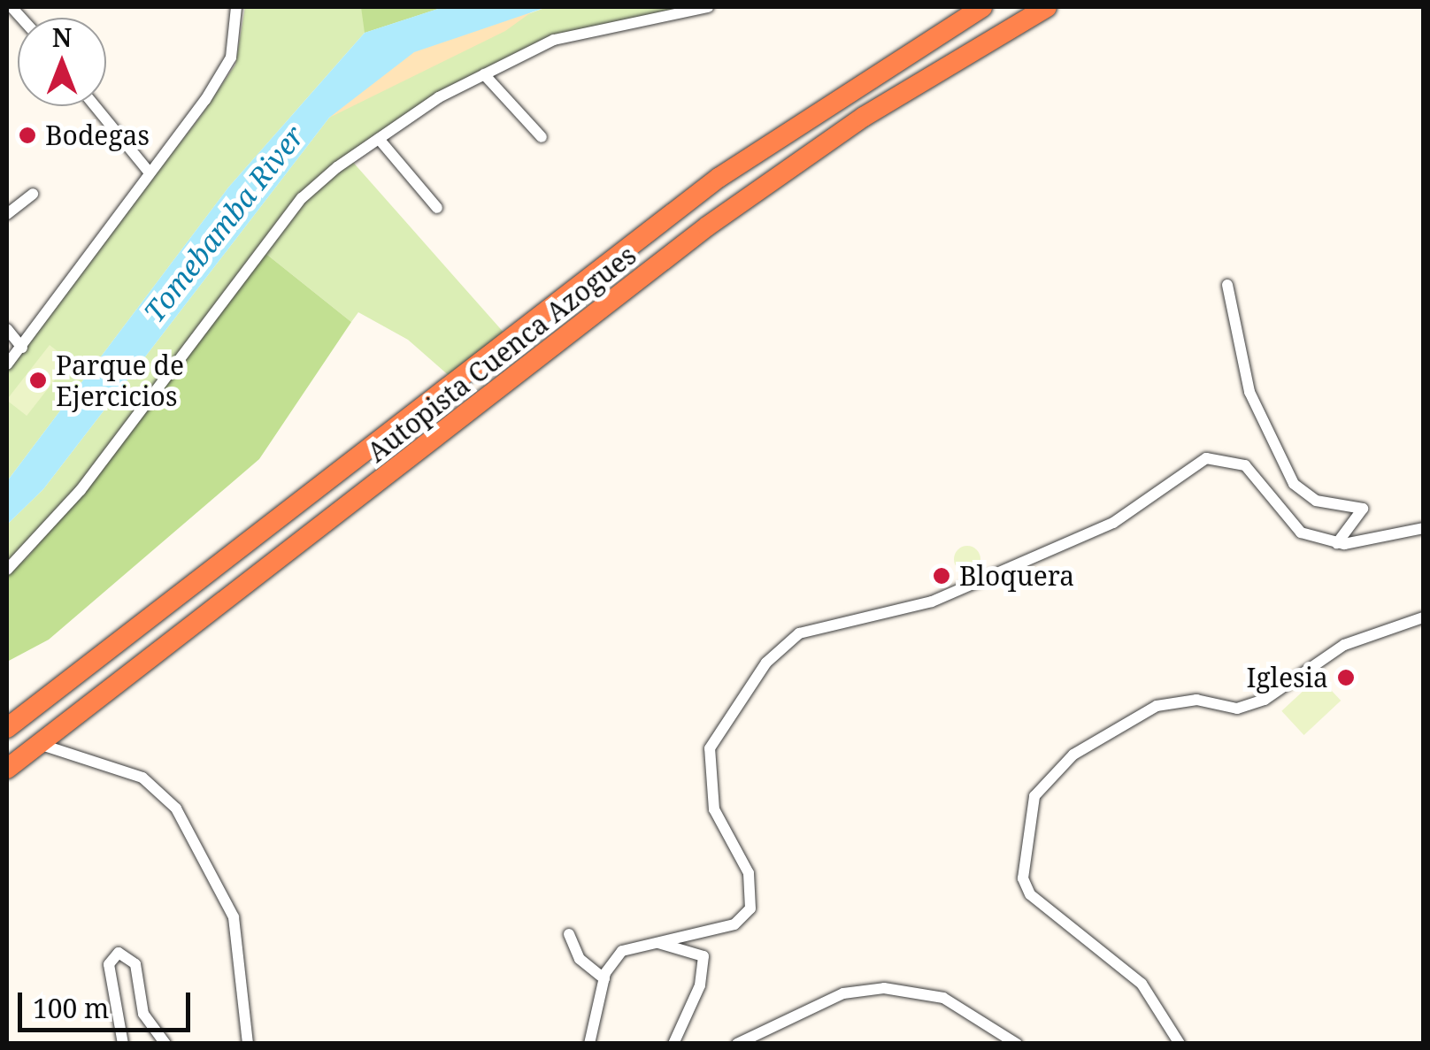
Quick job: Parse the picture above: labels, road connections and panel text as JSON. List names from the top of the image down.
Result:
{
  "streets": {
    "highway": ["Autopista Cuenca Azogues"]
  },
  "water": ["Tomebamba River"],
  "places": [
    "Bodegas",
    "Parque de Ejercicios",
    "Bloquera",
    "Iglesia"
  ],
  "scale_bar": "100 m",
  "north": "top"
}
